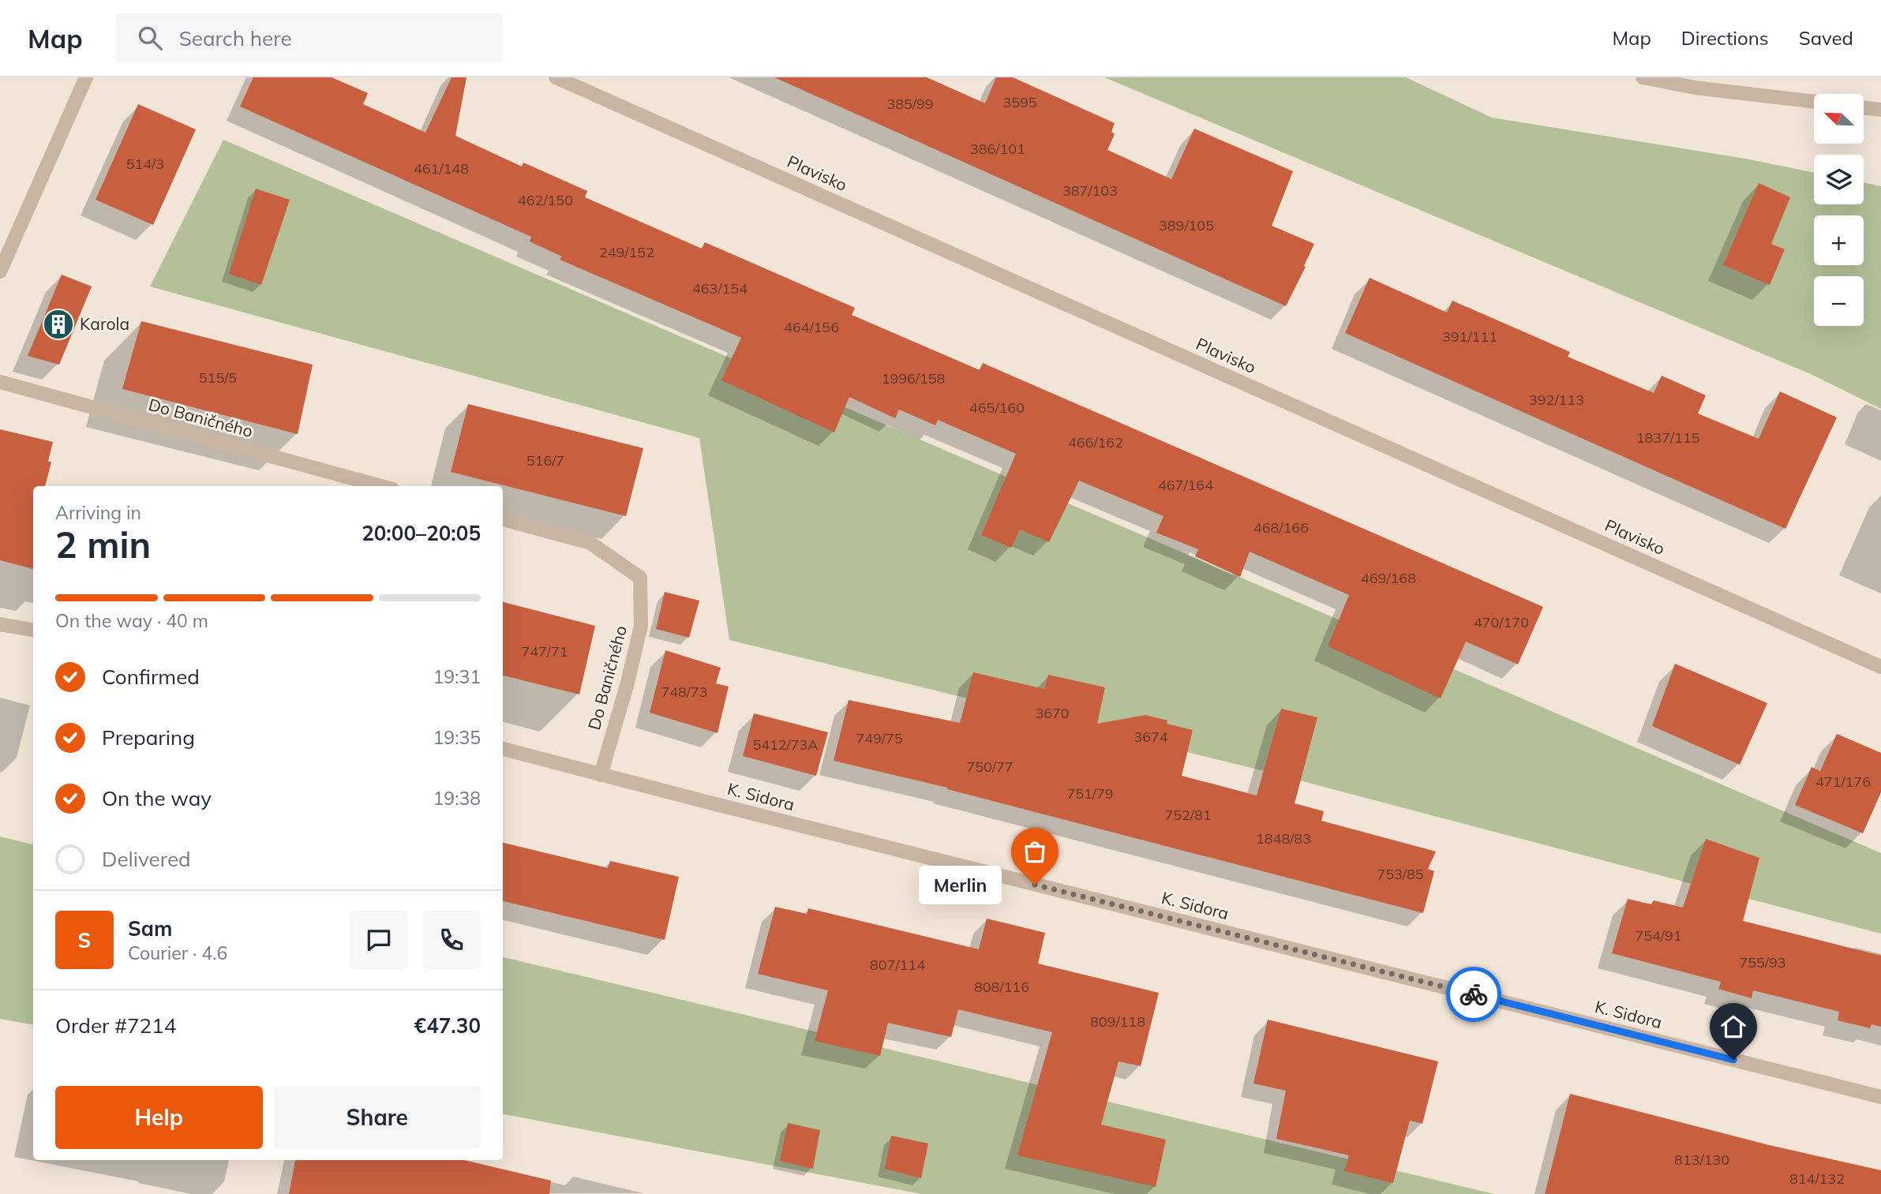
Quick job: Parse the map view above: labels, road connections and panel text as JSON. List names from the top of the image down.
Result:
{
  "streets": {
    "street": ["Plavisko", "Do Baničného", "K. Sidora"]
  },
  "crossings": [
    ["Do Baničného", "K. Sidora"]
  ],
  "places": {
    "building": ["Karola"],
    "other": ["Merlin"]
  },
  "house_numbers": [
    "3595",
    "385/99",
    "386/101",
    "514/3",
    "461/148",
    "387/103",
    "462/150",
    "389/105",
    "249/152",
    "463/154",
    "464/156",
    "391/111",
    "515/5",
    "1996/158",
    "392/113",
    "465/160",
    "1837/115",
    "466/162",
    "516/7",
    "467/164",
    "468/166",
    "469/168",
    "470/170",
    "747/71",
    "748/73",
    "3670",
    "3674",
    "749/75",
    "5412/73A",
    "750/77",
    "471/176",
    "751/79",
    "752/81",
    "1848/83",
    "753/85",
    "754/91",
    "755/93",
    "807/114",
    "808/116",
    "809/118",
    "813/130",
    "814/132"
  ],
  "north": "top left",
  "page": {
    "header": "Map",
    "search": "Search here",
    "nav": ["Map", "Directions", "Saved"],
    "map_buttons": ["+", "−"],
    "heading": ["2 min", "Arriving in", "20:00–20:05"],
    "panel": [
      "Sam",
      "Courier · 4.6",
      "Order #7214",
      "€47.30"
    ],
    "bar": "On the way · 40 m",
    "list": [
      ["Confirmed", "19:31"],
      ["Preparing", "19:35"],
      ["On the way", "19:38"],
      "Delivered"
    ],
    "bubble": "Merlin",
    "round": "S",
    "buttons": ["Help", "Share"]
  }
}
